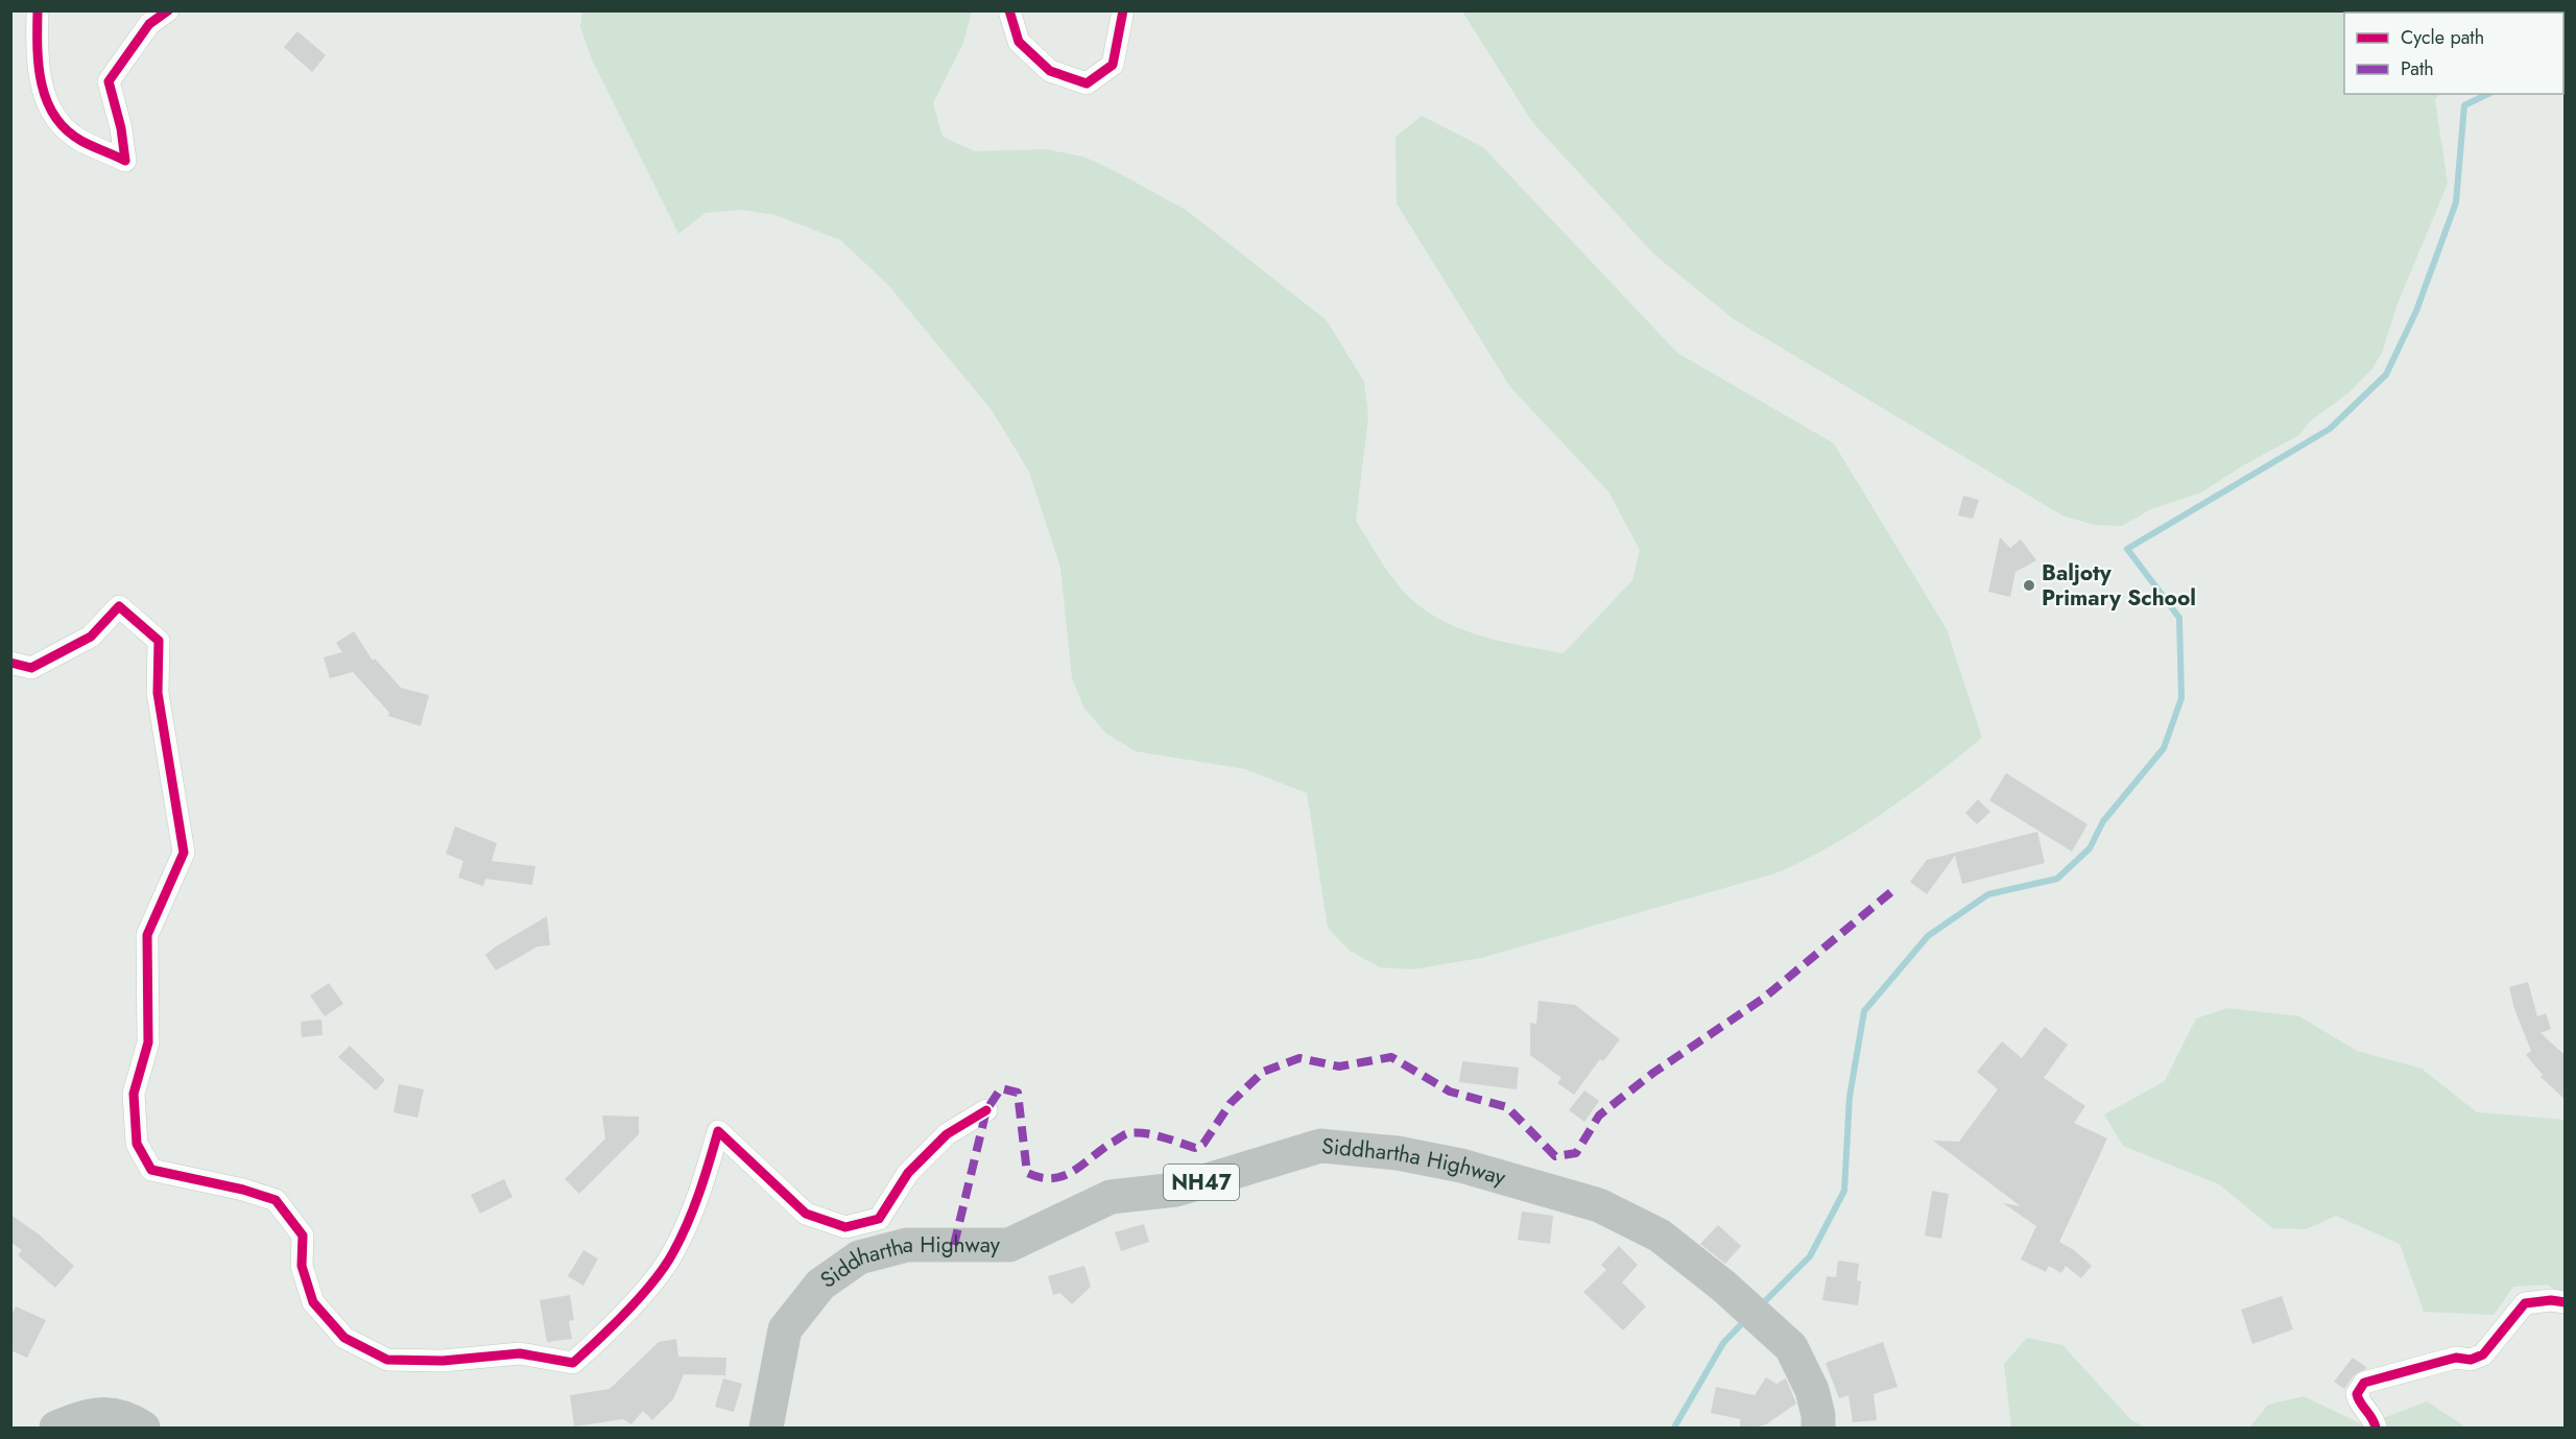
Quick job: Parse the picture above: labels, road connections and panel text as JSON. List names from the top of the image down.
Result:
{
  "streets": {
    "highway": ["Siddhartha Highway", "NH47"]
  },
  "places": ["Baljoty Primary School"],
  "legend": ["Cycle path", "Path"]
}
